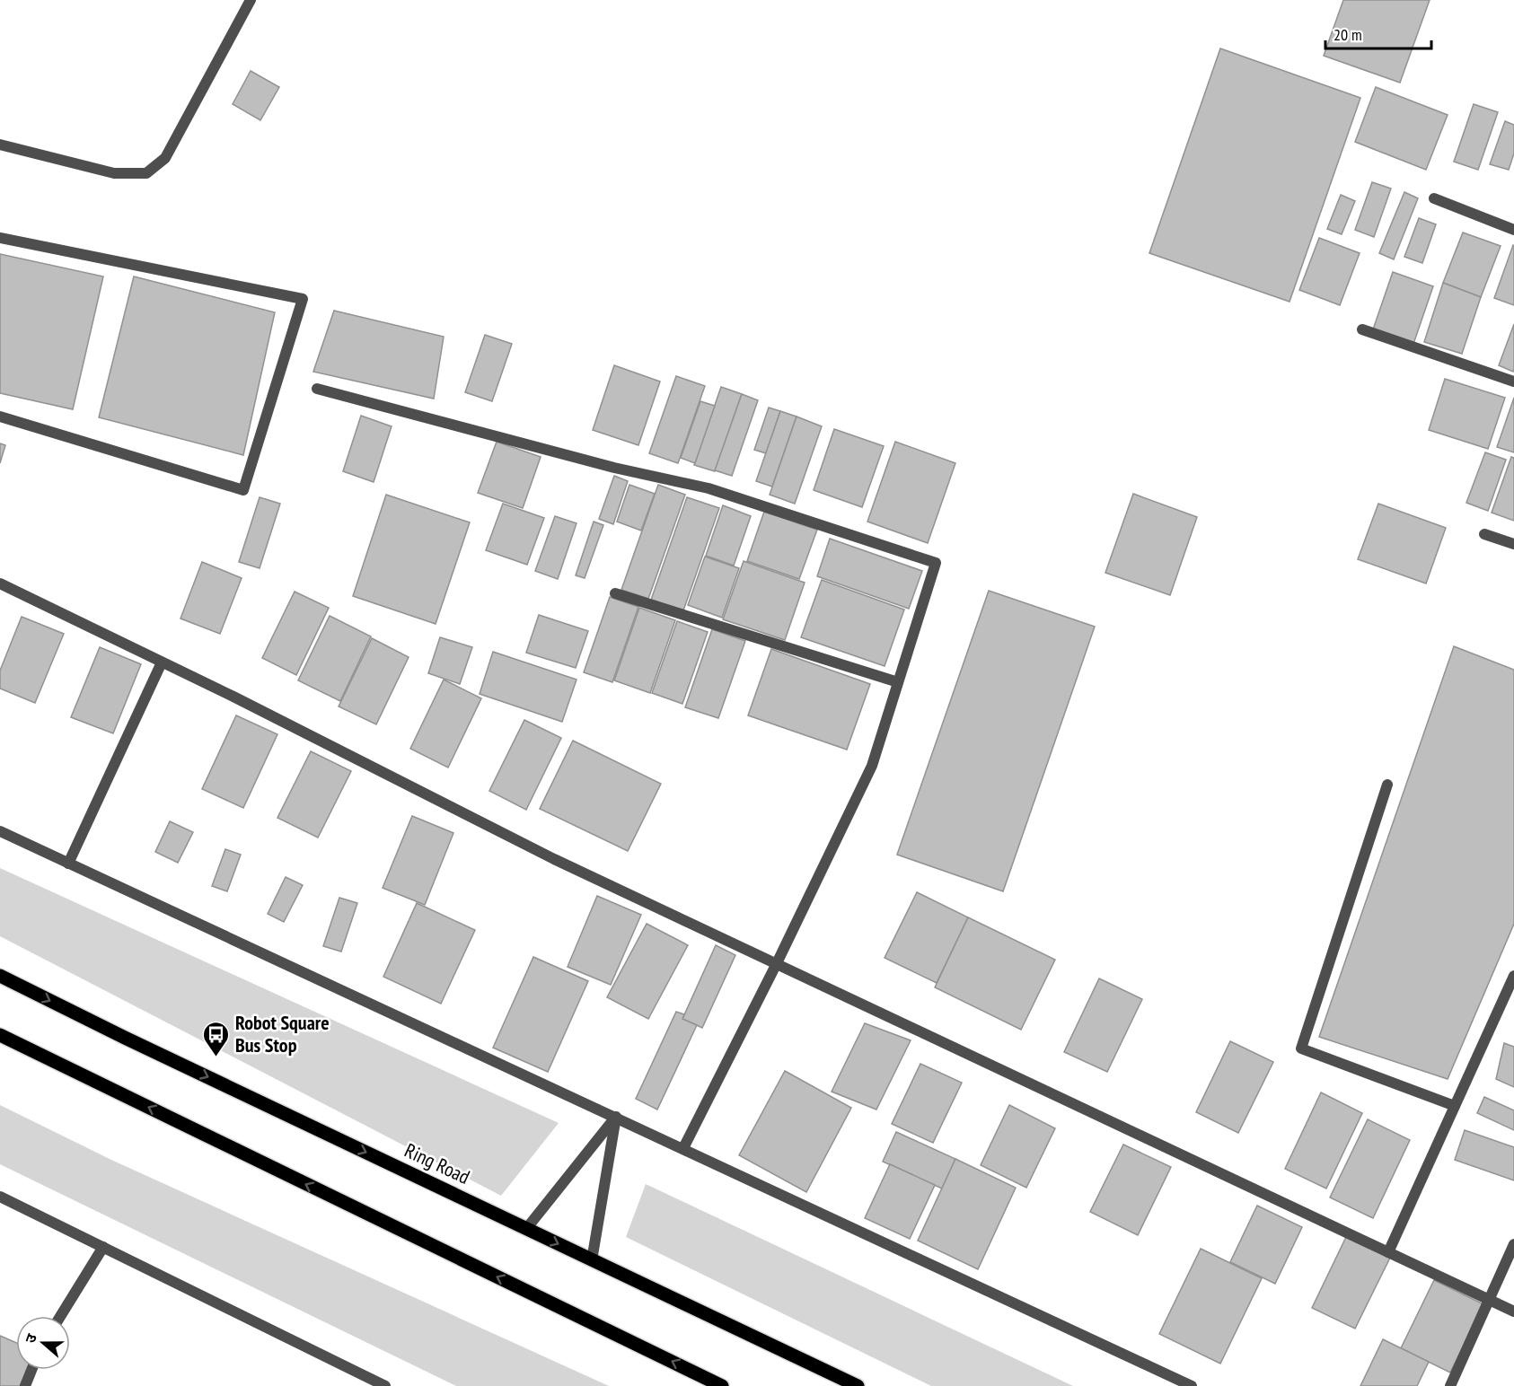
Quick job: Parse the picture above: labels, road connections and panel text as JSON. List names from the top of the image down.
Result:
{
  "streets": {
    "main road": ["Ring Road"]
  },
  "places": {
    "bus stop": ["Robot Square Bus Stop"]
  },
  "scale_bar": "20 m",
  "north": "left"
}
